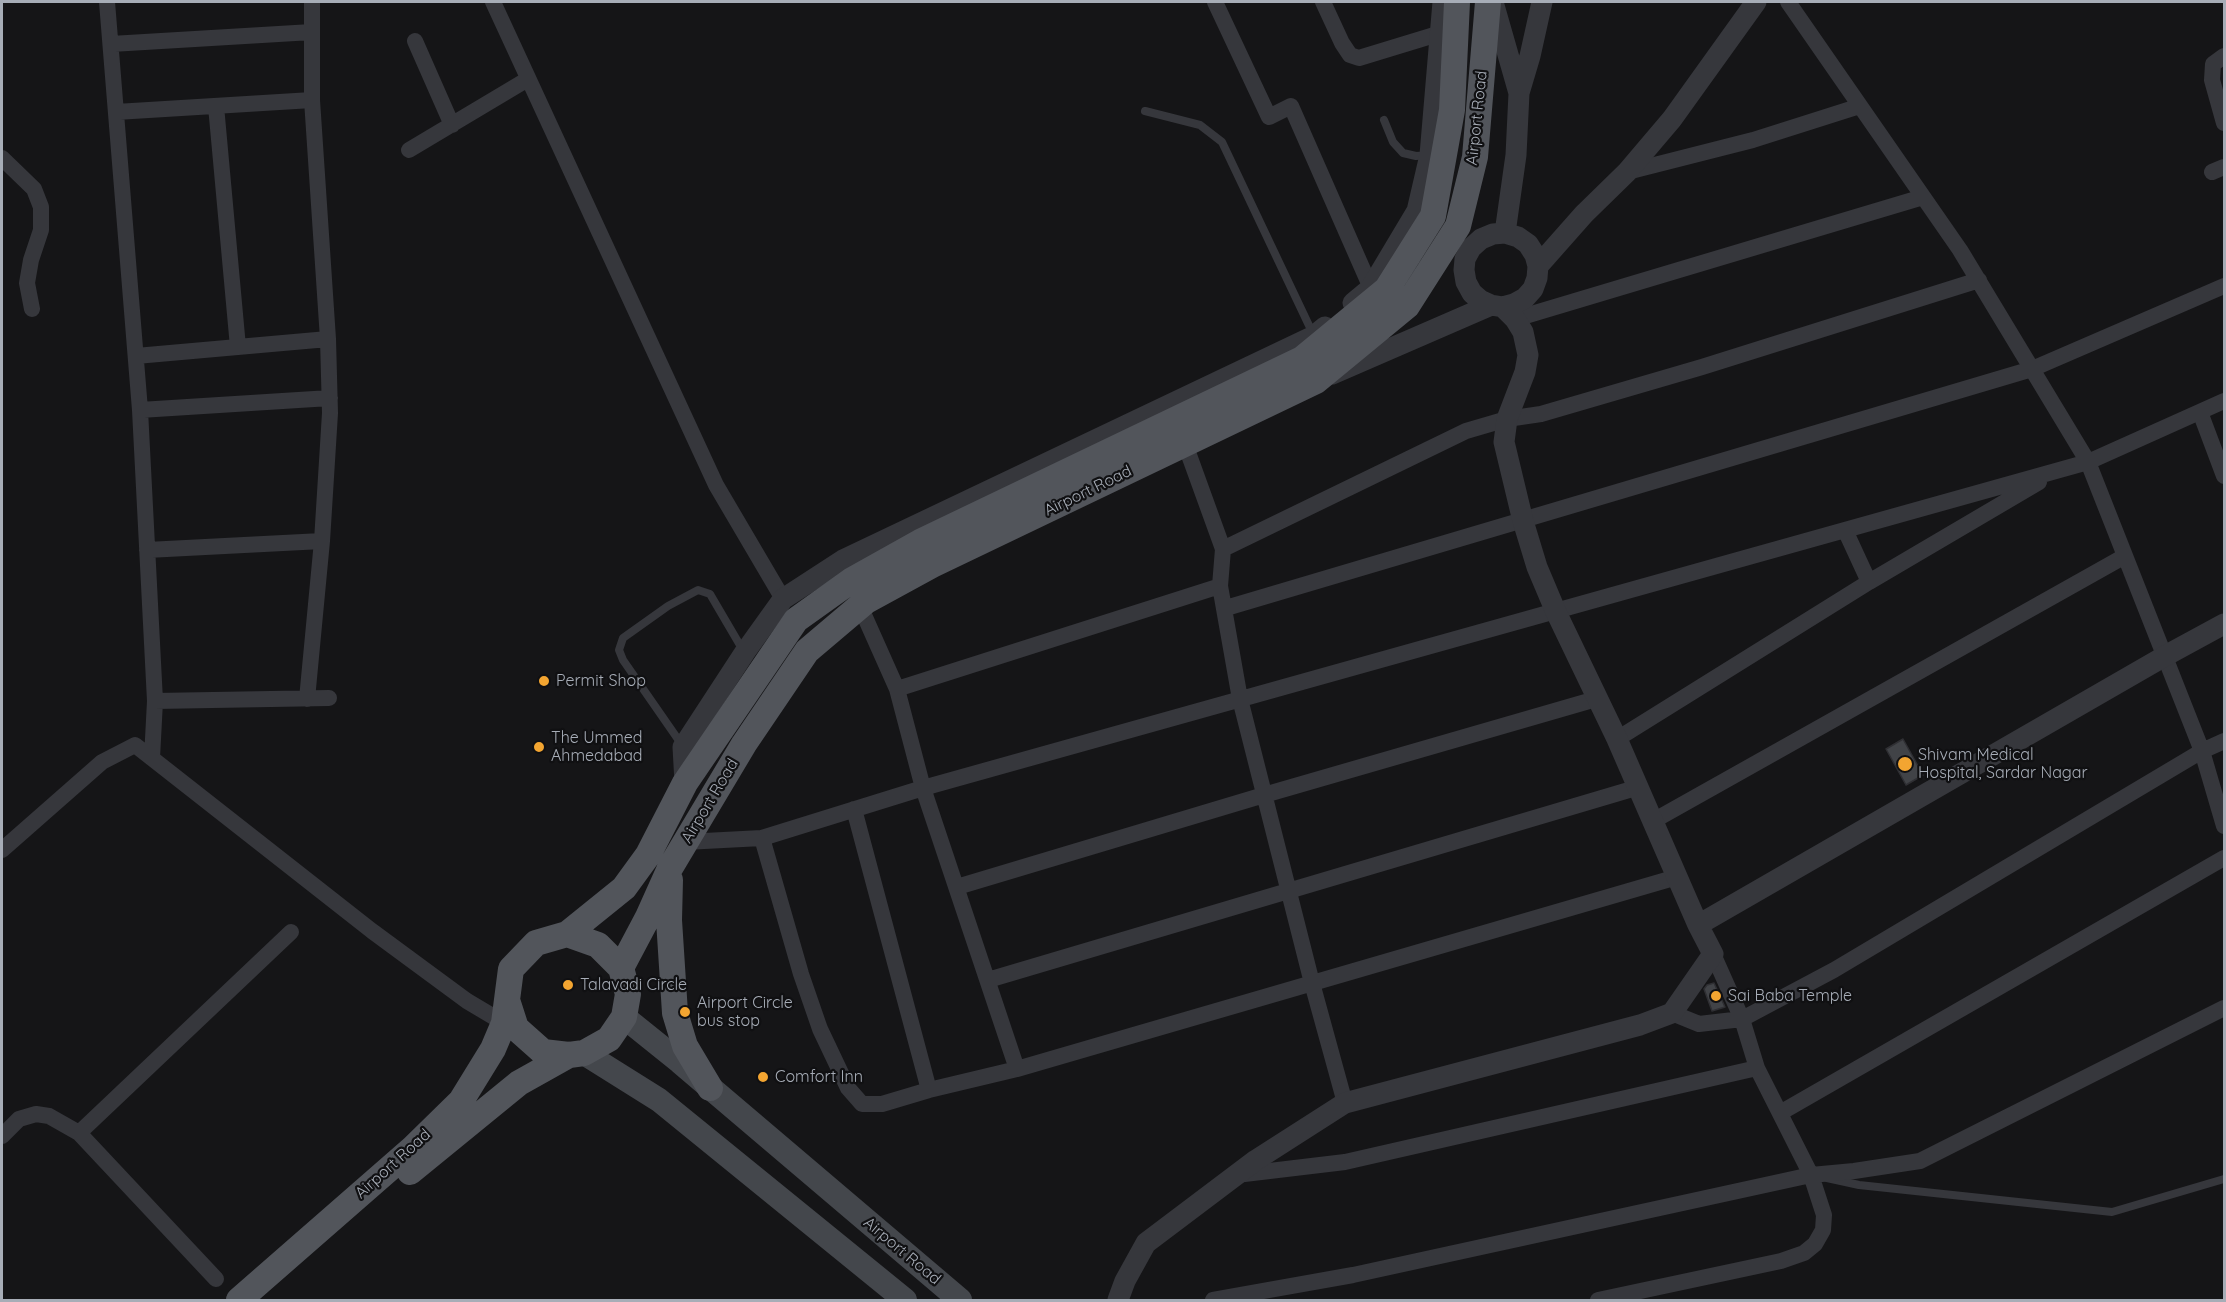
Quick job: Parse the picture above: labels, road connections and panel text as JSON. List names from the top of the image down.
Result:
{
  "streets": {
    "main road": ["Airport Road"]
  },
  "places": [
    "Permit Shop",
    "The Ummed Ahmedabad",
    "Shivam Medical Hospital, Sardar Nagar",
    "Talavadi Circle",
    "Sai Baba Temple",
    "Airport Circle bus stop",
    "Comfort Inn"
  ]
}
